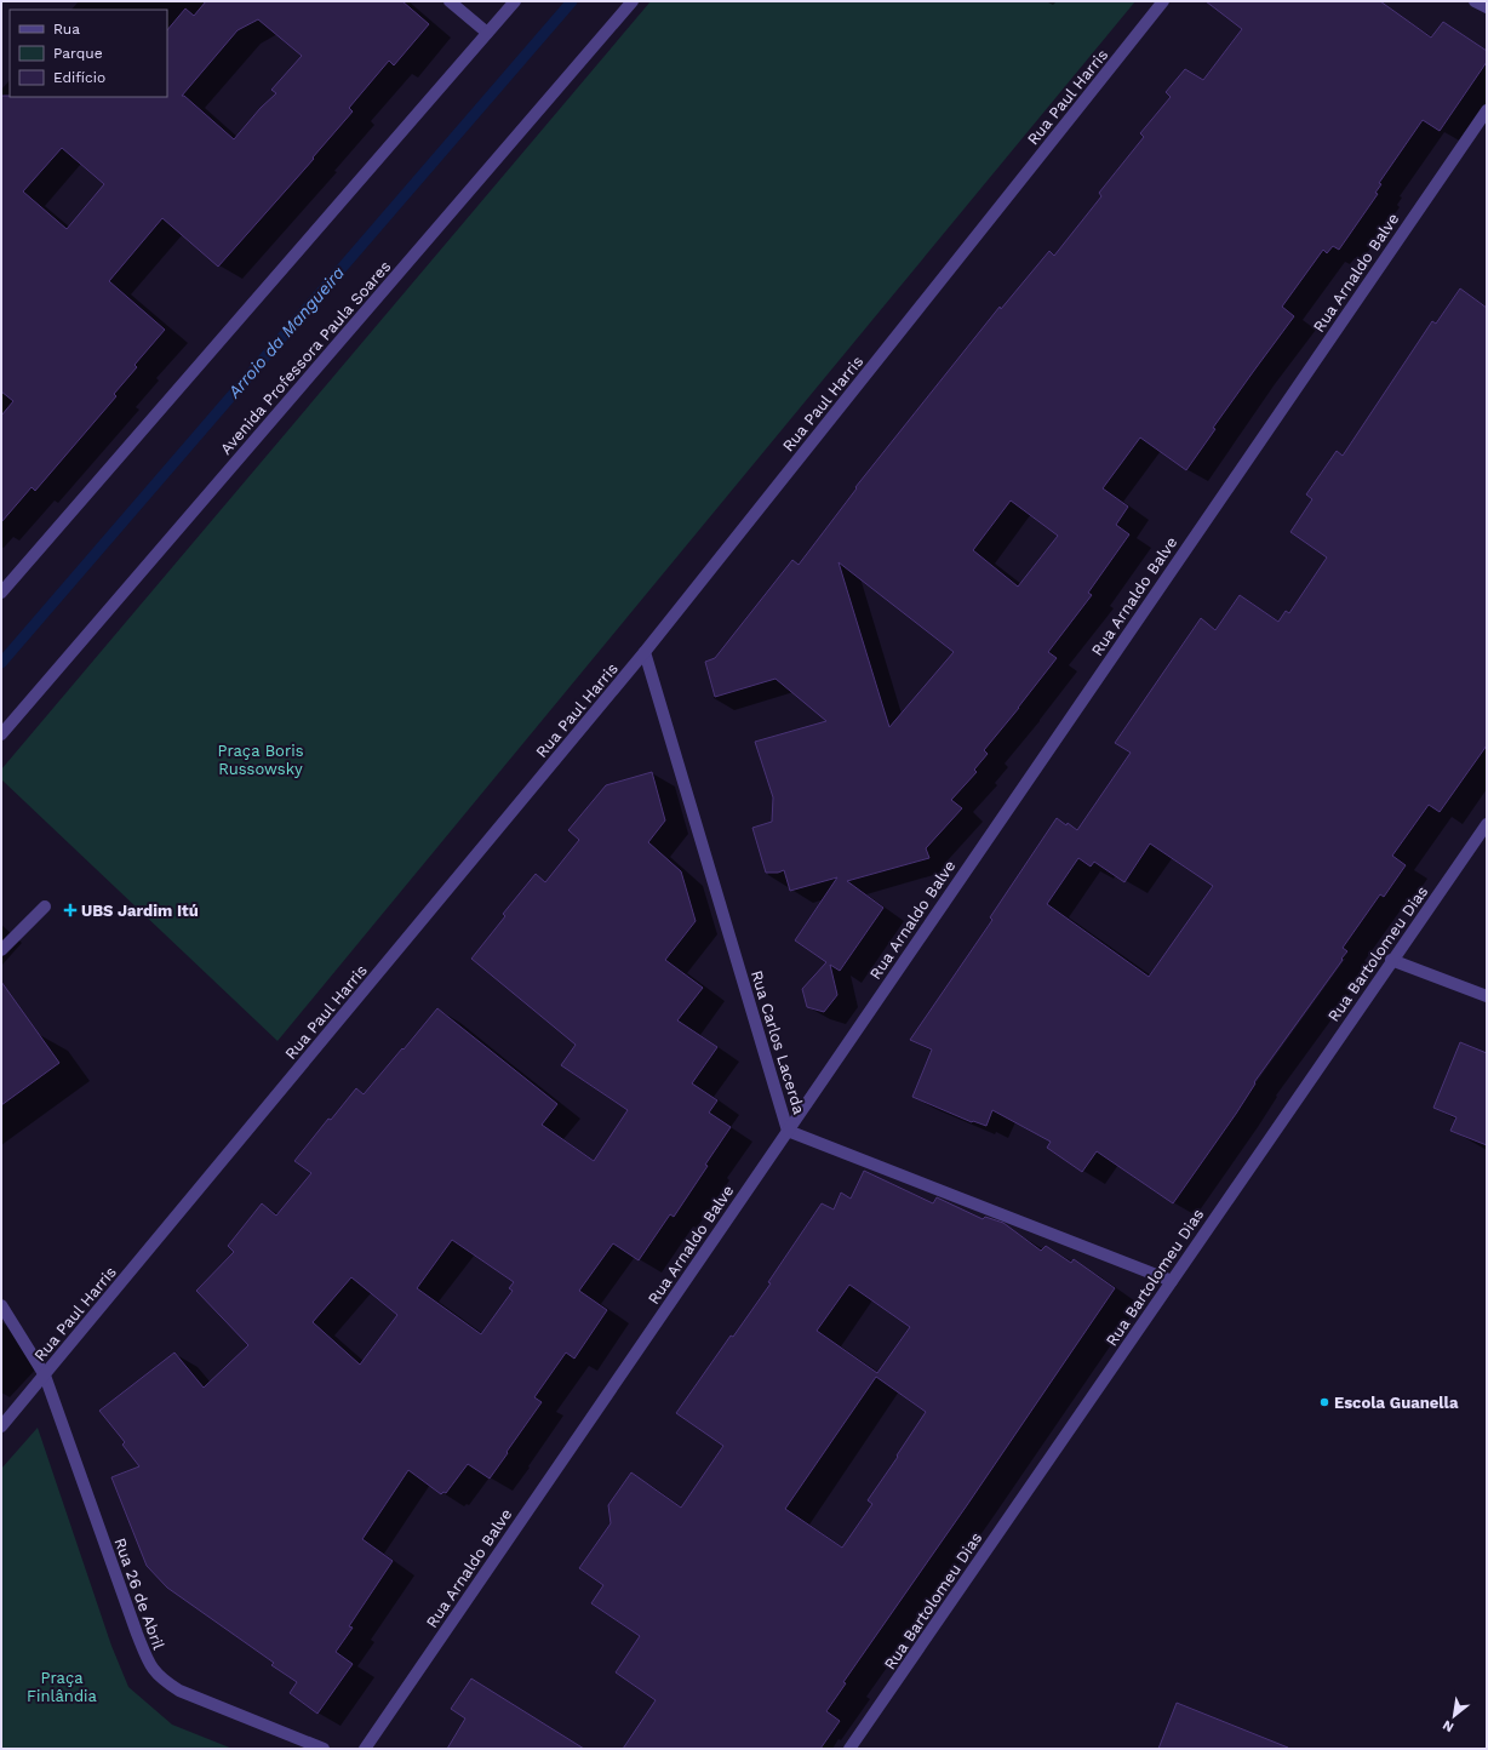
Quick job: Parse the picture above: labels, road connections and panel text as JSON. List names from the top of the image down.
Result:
{
  "streets": {
    "street": [
      "Rua Paul Harris",
      "Rua Arnaldo Balve",
      "Avenida Professora Paula Soares",
      "Rua Bartolomeu Dias",
      "Rua Carlos Lacerda",
      "Rua 26 de Abril"
    ]
  },
  "crossings": [
    ["Rua Paul Harris", "Rua Carlos Lacerda"],
    ["Rua Paul Harris", "Rua 26 de Abril"],
    ["Rua Arnaldo Balve", "Rua Carlos Lacerda"],
    ["Rua Bartolomeu Dias", "Rua Carlos Lacerda"]
  ],
  "water": ["Arroio da Mangueira"],
  "parks": ["Praça Boris Russowsky", "Praça Finlândia"],
  "places": {
    "health": ["UBS Jardim Itú"],
    "other": ["Escola Guanella"]
  },
  "legend": ["Rua", "Parque", "Edifício"],
  "north": "bottom left"
}
